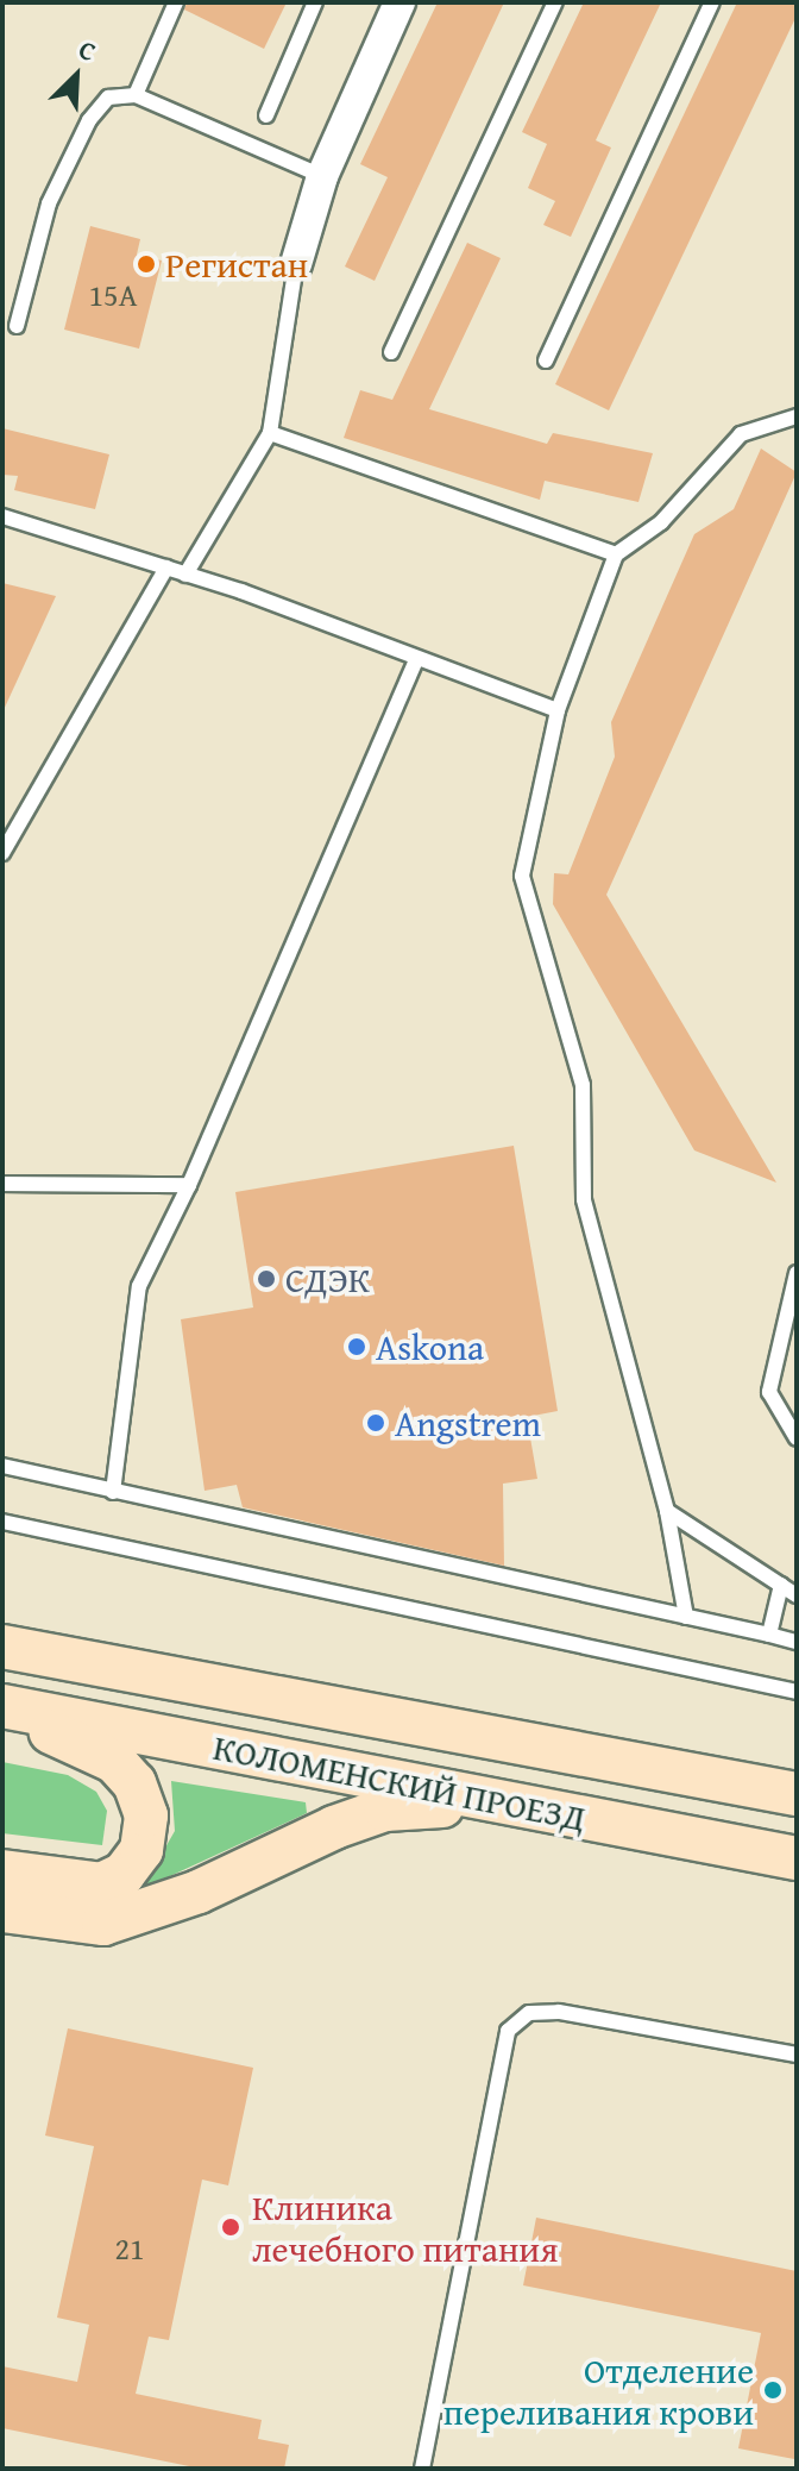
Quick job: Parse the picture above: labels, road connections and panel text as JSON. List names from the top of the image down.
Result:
{
  "streets": {
    "main road": ["КОЛОМЕНСКИЙ ПРОЕЗД"]
  },
  "places": [
    "Регистан",
    "СДЭК",
    "Askona",
    "Angstrem",
    "Клиника лечебного питания",
    "Отделение переливания крови"
  ],
  "house_numbers": ["15А", "21"],
  "north": "top right"
}
